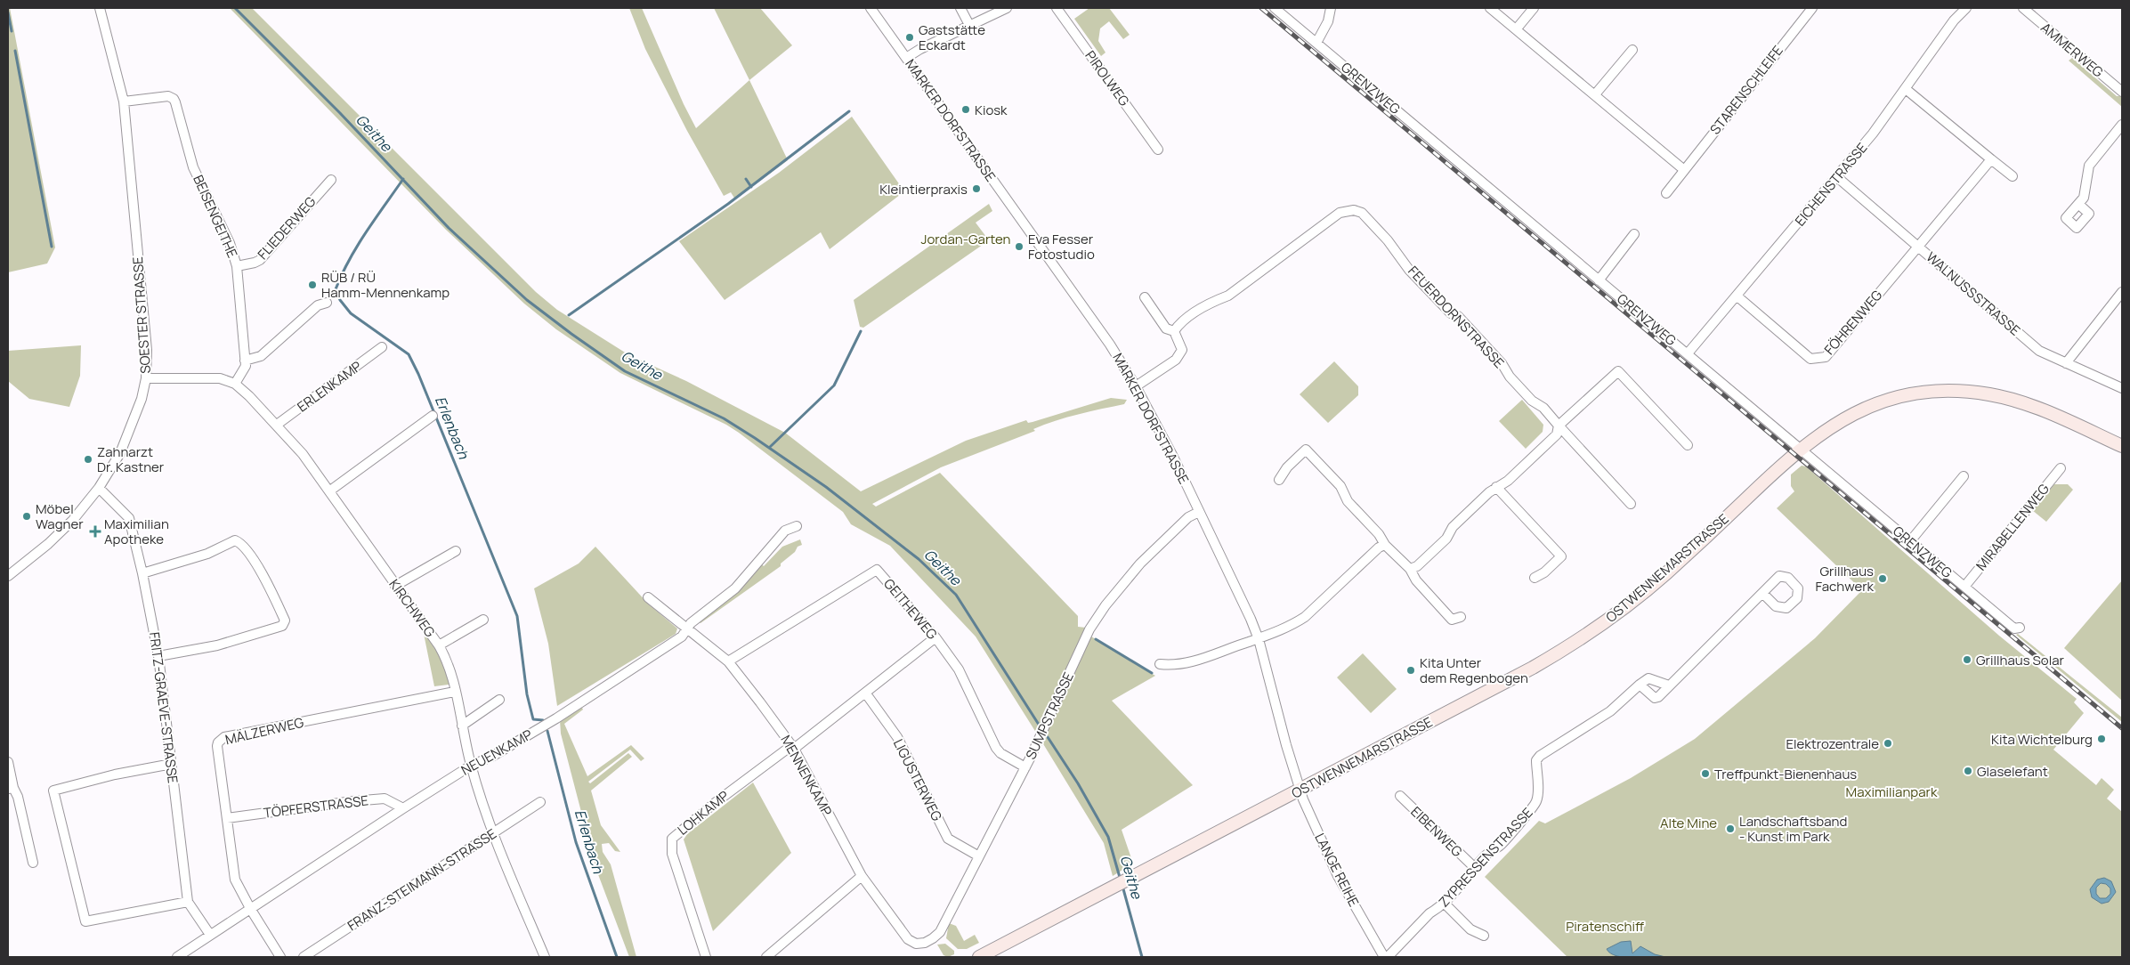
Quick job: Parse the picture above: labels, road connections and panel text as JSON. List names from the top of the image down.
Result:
{
  "streets": {
    "street": [
      "AMMERWEG",
      "PIROLWEG",
      "GRENZWEG",
      "STARENSCHLEIFE",
      "MARKER DORFSTRASSE",
      "EICHENSTRASSE",
      "BEISENGEITHE",
      "FLIEDERWEG",
      "WALNUSSSTRASSE",
      "SOESTER STRASSE",
      "FEUERDORNSTRASSE",
      "FÖHRENWEG",
      "ERLENKAMP",
      "MIRABELLENWEG",
      "OSTWENNEMARSTRASSE",
      "KIRCHWEG",
      "GEITHEWEG",
      "FRITZ-GRAEVE-STRASSE",
      "SUMPSTRASSE",
      "MÄLZERWEG",
      "NEUENKAMP",
      "MENNENKAMP",
      "LIGUSTERWEG",
      "TÖPFERSTRASSE",
      "LOHKAMP",
      "EIBENWEG",
      "ZYPRESSENSTRASSE",
      "LANGE REIHE",
      "FRANZ-STEIMANN-STRASSE"
    ]
  },
  "crossings": [
    ["GRENZWEG", "EICHENSTRASSE"],
    ["GRENZWEG", "MIRABELLENWEG"],
    ["GRENZWEG", "OSTWENNEMARSTRASSE"],
    ["MARKER DORFSTRASSE", "OSTWENNEMARSTRASSE"],
    ["MARKER DORFSTRASSE", "SUMPSTRASSE"],
    ["MARKER DORFSTRASSE", "LANGE REIHE"],
    ["EICHENSTRASSE", "WALNUSSSTRASSE"],
    ["EICHENSTRASSE", "FÖHRENWEG"],
    ["BEISENGEITHE", "FLIEDERWEG"],
    ["BEISENGEITHE", "SOESTER STRASSE"],
    ["BEISENGEITHE", "KIRCHWEG"],
    ["WALNUSSSTRASSE", "FÖHRENWEG"],
    ["SOESTER STRASSE", "KIRCHWEG"],
    ["SOESTER STRASSE", "FRITZ-GRAEVE-STRASSE"],
    ["ERLENKAMP", "KIRCHWEG"],
    ["OSTWENNEMARSTRASSE", "LANGE REIHE"],
    ["KIRCHWEG", "MÄLZERWEG"],
    ["KIRCHWEG", "NEUENKAMP"],
    ["KIRCHWEG", "FRANZ-STEIMANN-STRASSE"],
    ["GEITHEWEG", "SUMPSTRASSE"],
    ["GEITHEWEG", "MENNENKAMP"],
    ["GEITHEWEG", "LOHKAMP"],
    ["FRITZ-GRAEVE-STRASSE", "NEUENKAMP"],
    ["SUMPSTRASSE", "MENNENKAMP"],
    ["SUMPSTRASSE", "LIGUSTERWEG"],
    ["MÄLZERWEG", "NEUENKAMP"],
    ["MÄLZERWEG", "TÖPFERSTRASSE"],
    ["NEUENKAMP", "MENNENKAMP"],
    ["NEUENKAMP", "TÖPFERSTRASSE"],
    ["MENNENKAMP", "LOHKAMP"],
    ["LIGUSTERWEG", "LOHKAMP"],
    ["EIBENWEG", "ZYPRESSENSTRASSE"]
  ],
  "water": ["Geithe", "Erlenbach"],
  "parks": [
    "Jordan-Garten",
    "Maximilianpark",
    "Alte Mine",
    "Piratenschiff"
  ],
  "places": {
    "other": [
      "Gaststätte Eckardt",
      "Kiosk",
      "Kleintierpraxis",
      "Eva Fesser Fotostudio",
      "RÜB / RÜ Hamm-Mennenkamp",
      "Zahnarzt Dr. Kastner",
      "Möbel Wagner",
      "Grillhaus Fachwerk",
      "Grillhaus Solar",
      "Kita Unter dem Regenbogen",
      "Kita Wichtelburg",
      "Elektrozentrale",
      "Glaselefant",
      "Treffpunkt-Bienenhaus",
      "Landschaftsband - Kunst im Park"
    ],
    "health": ["Maximilian Apotheke"]
  }
}
